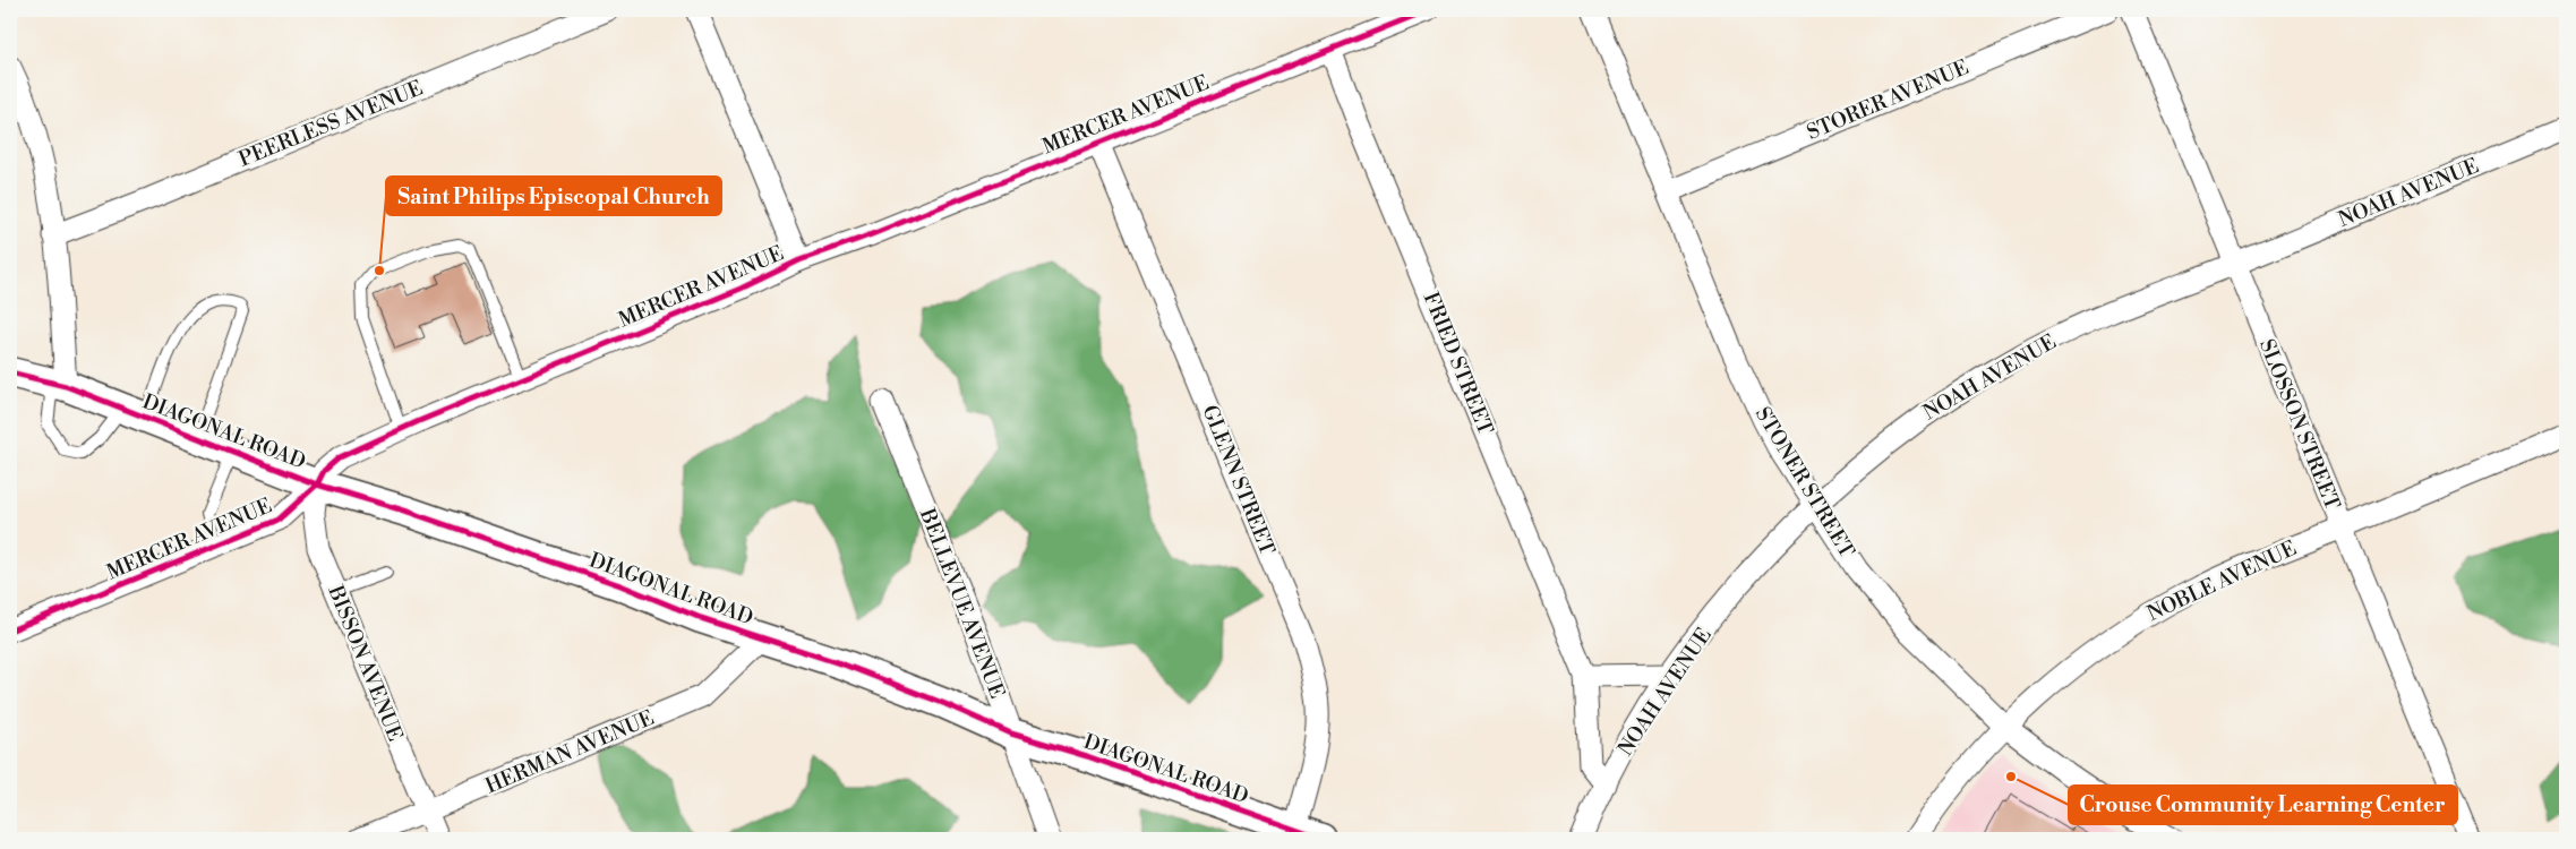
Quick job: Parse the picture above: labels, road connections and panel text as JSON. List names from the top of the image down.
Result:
{
  "streets": {
    "street": [
      "STORER AVENUE",
      "MERCER AVENUE",
      "PEERLESS AVENUE",
      "NOAH AVENUE",
      "FRIED STREET",
      "SLOSSON STREET",
      "DIAGONAL ROAD",
      "GLENN STREET",
      "STONER STREET",
      "NOBLE AVENUE",
      "BELLEVUE AVENUE",
      "BISSON AVENUE",
      "HERMAN AVENUE"
    ]
  },
  "crossings": [
    ["STORER AVENUE", "STONER STREET"],
    ["MERCER AVENUE", "FRIED STREET"],
    ["MERCER AVENUE", "DIAGONAL ROAD"],
    ["MERCER AVENUE", "GLENN STREET"],
    ["MERCER AVENUE", "BISSON AVENUE"],
    ["NOAH AVENUE", "FRIED STREET"],
    ["NOAH AVENUE", "SLOSSON STREET"],
    ["NOAH AVENUE", "STONER STREET"],
    ["SLOSSON STREET", "NOBLE AVENUE"],
    ["DIAGONAL ROAD", "GLENN STREET"],
    ["DIAGONAL ROAD", "BELLEVUE AVENUE"],
    ["DIAGONAL ROAD", "BISSON AVENUE"],
    ["DIAGONAL ROAD", "HERMAN AVENUE"],
    ["STONER STREET", "NOBLE AVENUE"],
    ["BISSON AVENUE", "HERMAN AVENUE"]
  ],
  "places": ["Saint Philips Episcopal Church", "Crouse Community Learning Center"]
}
